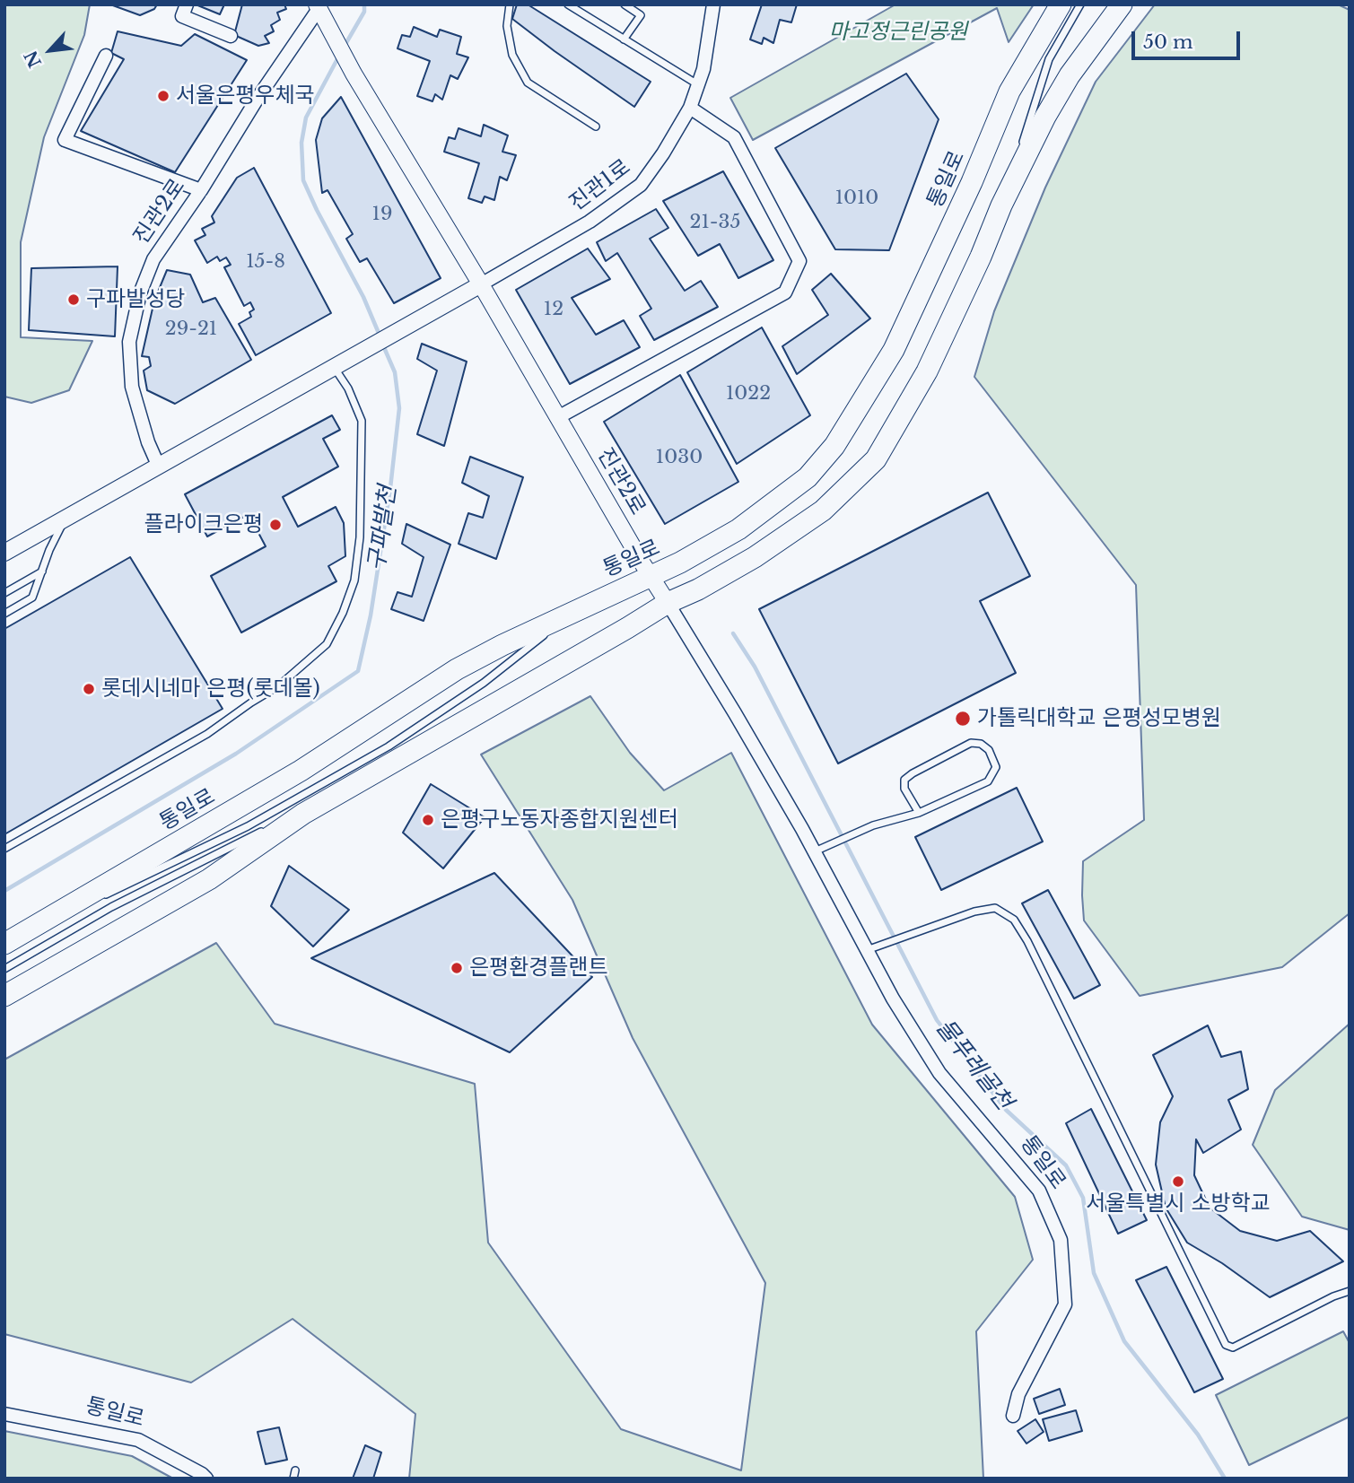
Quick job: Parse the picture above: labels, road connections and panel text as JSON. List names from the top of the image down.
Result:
{
  "streets": {
    "main road": ["통일로"],
    "street": ["진관1로", "진관2로"]
  },
  "crossings": [
    ["통일로", "진관2로"],
    ["진관1로", "진관2로"]
  ],
  "water": ["구파발천", "물푸레골천"],
  "parks": ["마고정근린공원"],
  "places": [
    "서울은평우체국",
    "구파발성당",
    "플라이크은평",
    "롯데시네마 은평(롯데몰)",
    "가톨릭대학교 은평성모병원",
    "은평구노동자종합지원센터",
    "은평환경플랜트",
    "서울특별시 소방학교"
  ],
  "house_numbers": [
    "1010",
    "19",
    "21-35",
    "15-8",
    "12",
    "29-21",
    "1022",
    "1030"
  ],
  "scale_bar": "50 m",
  "north": "bottom left"
}
